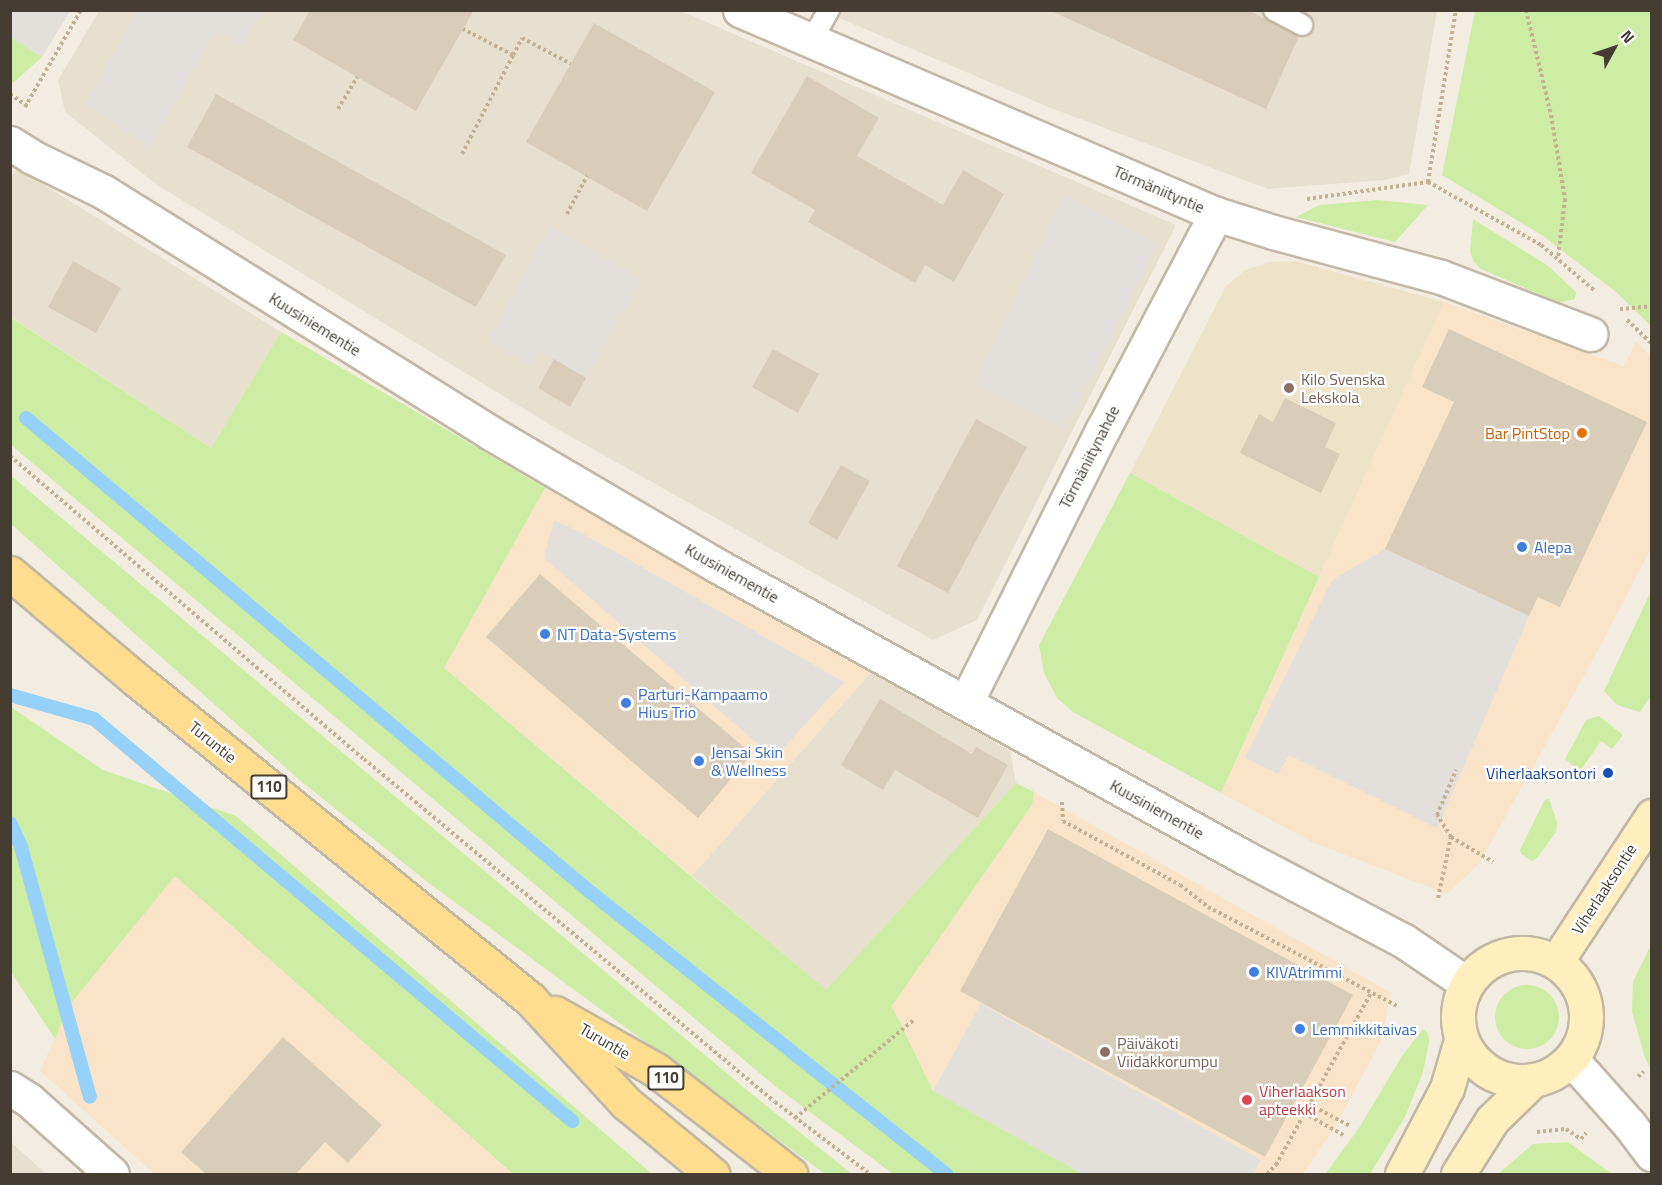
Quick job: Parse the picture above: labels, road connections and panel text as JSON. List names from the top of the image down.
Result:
{
  "streets": {
    "main road": ["Turuntie", "110"],
    "street": [
      "Törmäniityntie",
      "Kuusiniementie",
      "Törmäniitynahde",
      "Viherlaaksontie"
    ]
  },
  "crossings": [
    ["Törmäniityntie", "Törmäniitynahde"],
    ["Kuusiniementie", "Törmäniitynahde"],
    ["Kuusiniementie", "Viherlaaksontie"]
  ],
  "places": [
    "Kilo Svenska Lekskola",
    "Bar PintStop",
    "Alepa",
    "NT Data-Systems",
    "Parturi-Kampaamo Hius Trio",
    "Jensai Skin & Wellness",
    "Viherlaaksontori",
    "KIVAtrimmi",
    "Lemmikkitaivas",
    "Päiväkoti Viidakkorumpu",
    "Viherlaakson apteekki"
  ],
  "north": "top right"
}
